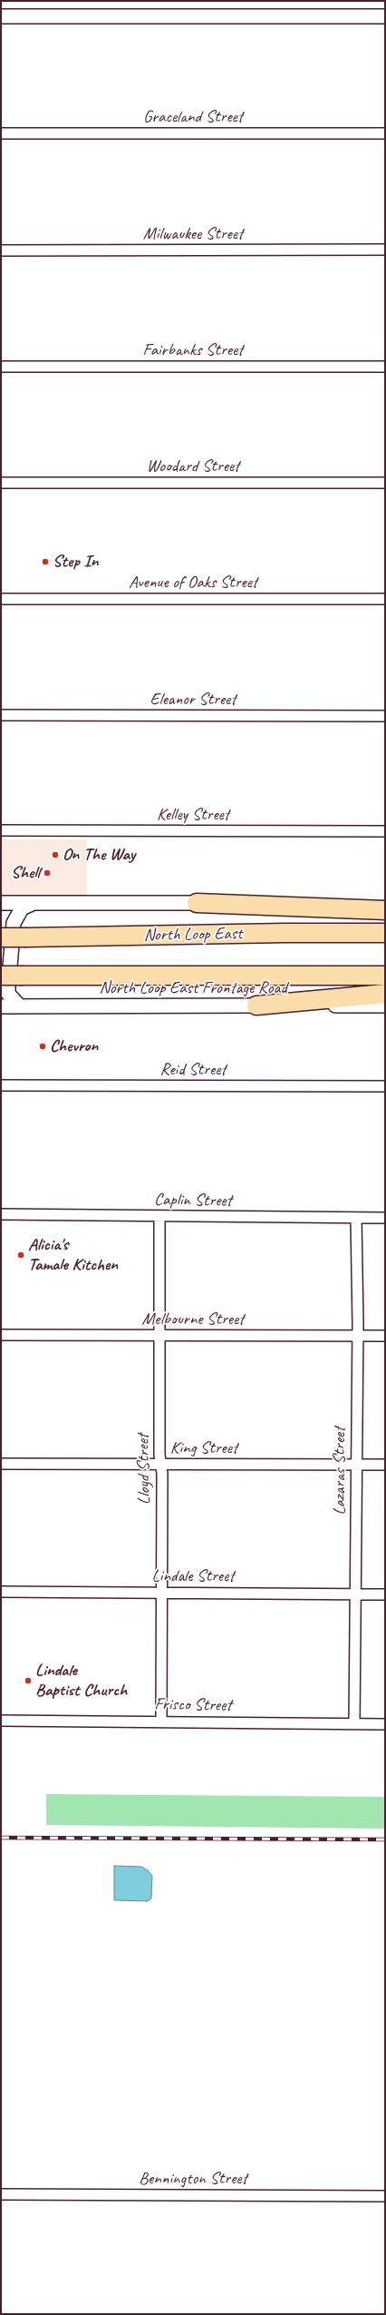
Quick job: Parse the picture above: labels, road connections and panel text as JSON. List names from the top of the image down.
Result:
{
  "streets": {
    "highway": ["North Loop East"],
    "main road": ["North Loop East Frontage Road"],
    "street": [
      "Graceland Street",
      "Milwaukee Street",
      "Fairbanks Street",
      "Woodard Street",
      "Avenue of Oaks Street",
      "Eleanor Street",
      "Kelley Street",
      "Reid Street",
      "Caplin Street",
      "Melbourne Street",
      "King Street",
      "Lloyd Street",
      "Lazaras Street",
      "Lindale Street",
      "Frisco Street",
      "Bennington Street"
    ]
  },
  "crossings": [
    ["Caplin Street", "Lloyd Street"],
    ["Caplin Street", "Lazaras Street"],
    ["Melbourne Street", "Lloyd Street"],
    ["Melbourne Street", "Lazaras Street"],
    ["King Street", "Lloyd Street"],
    ["King Street", "Lazaras Street"],
    ["Lloyd Street", "Lindale Street"],
    ["Lloyd Street", "Frisco Street"],
    ["Lazaras Street", "Lindale Street"],
    ["Lazaras Street", "Frisco Street"]
  ],
  "places": [
    "Step In",
    "On The Way",
    "Shell",
    "Chevron",
    "Alicia's Tamale Kitchen",
    "Lindale Baptist Church"
  ]
}
